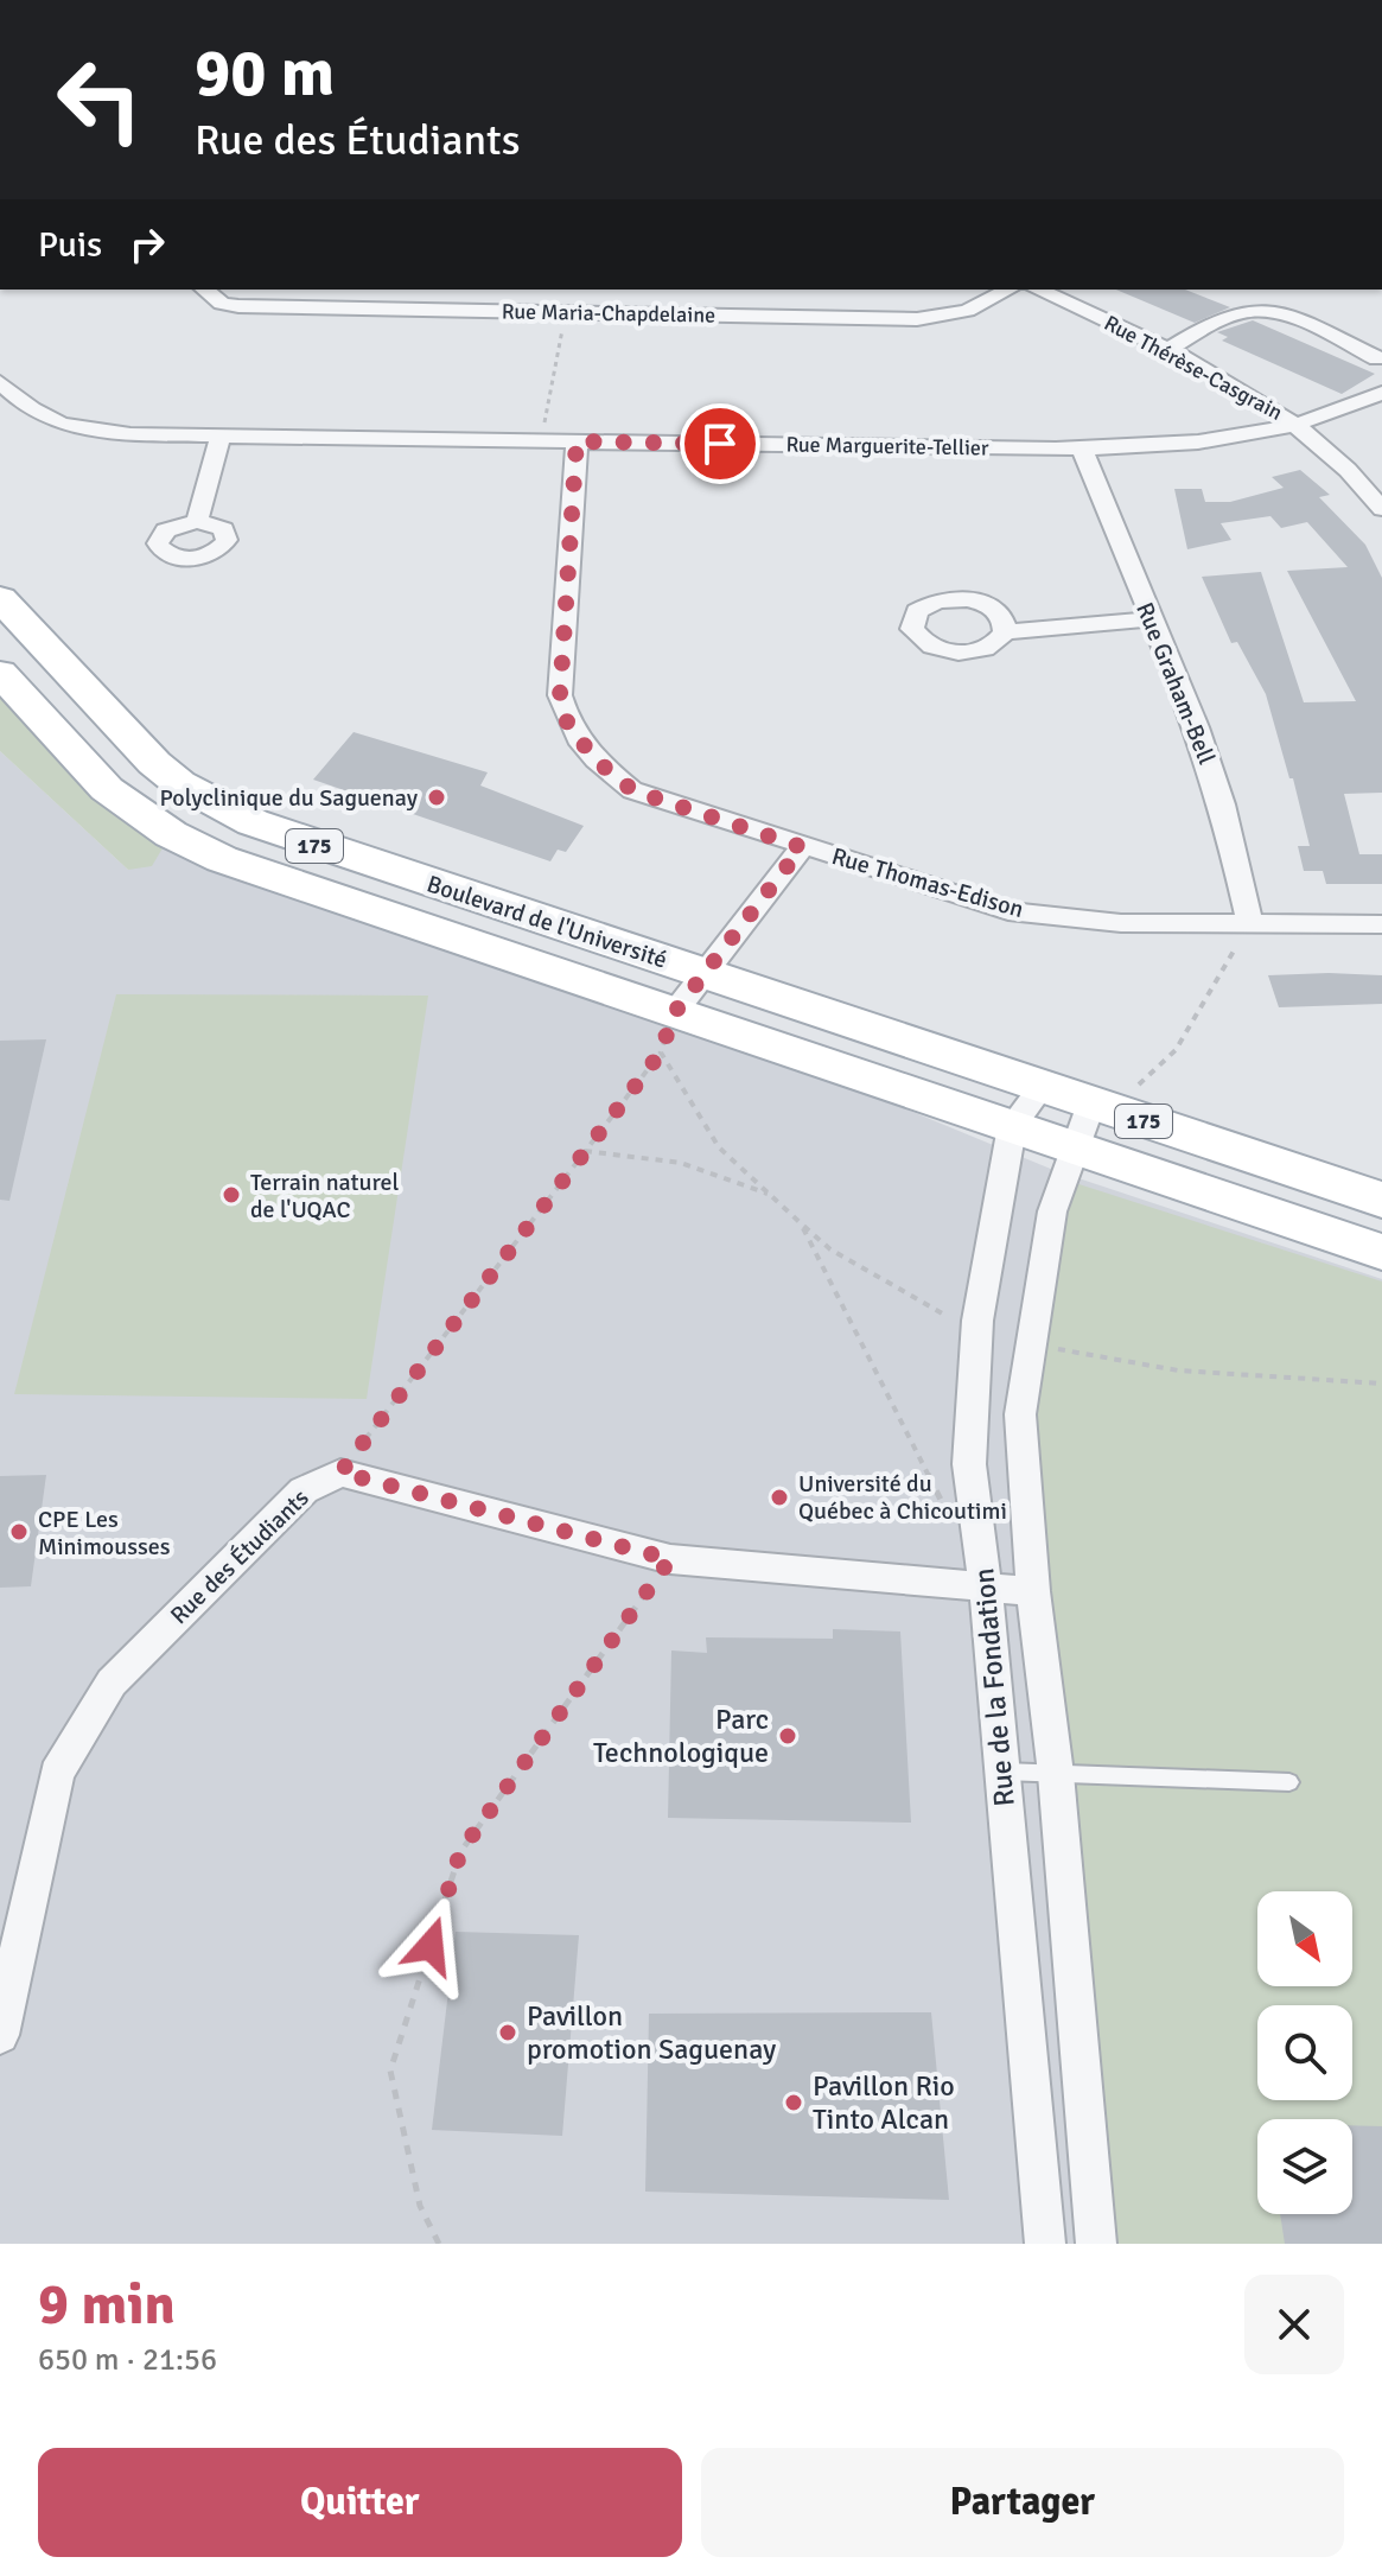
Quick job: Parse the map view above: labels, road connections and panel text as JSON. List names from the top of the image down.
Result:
{
  "streets": {
    "main road": ["175", "Boulevard de l'Université"],
    "street": [
      "Rue Maria-Chapdelaine",
      "Rue Thérèse-Casgrain",
      "Rue Marguerite-Tellier",
      "Rue Graham-Bell",
      "Rue Thomas-Edison",
      "Rue des Étudiants",
      "Rue de la Fondation"
    ]
  },
  "crossings": [
    ["Rue Thérèse-Casgrain", "Rue Marguerite-Tellier"],
    ["Rue Marguerite-Tellier", "Rue Graham-Bell"],
    ["Rue Marguerite-Tellier", "Rue Thomas-Edison"],
    ["Rue Graham-Bell", "Rue Thomas-Edison"],
    ["Boulevard de l'Université", "Rue de la Fondation"]
  ],
  "places": [
    "Polyclinique du Saguenay",
    "Terrain naturel de l'UQAC",
    "Université du Québec à Chicoutimi",
    "CPE Les Minimousses",
    "Parc Technologique",
    "Pavillon promotion Saguenay",
    "Pavillon Rio Tinto Alcan"
  ],
  "north": "bottom right",
  "page": {
    "turn": ["90 m", "Rue des Étudiants"],
    "then": "Puis",
    "heading": ["9 min", "650 m · 21:56"],
    "buttons": ["Quitter", "Partager"]
  }
}
